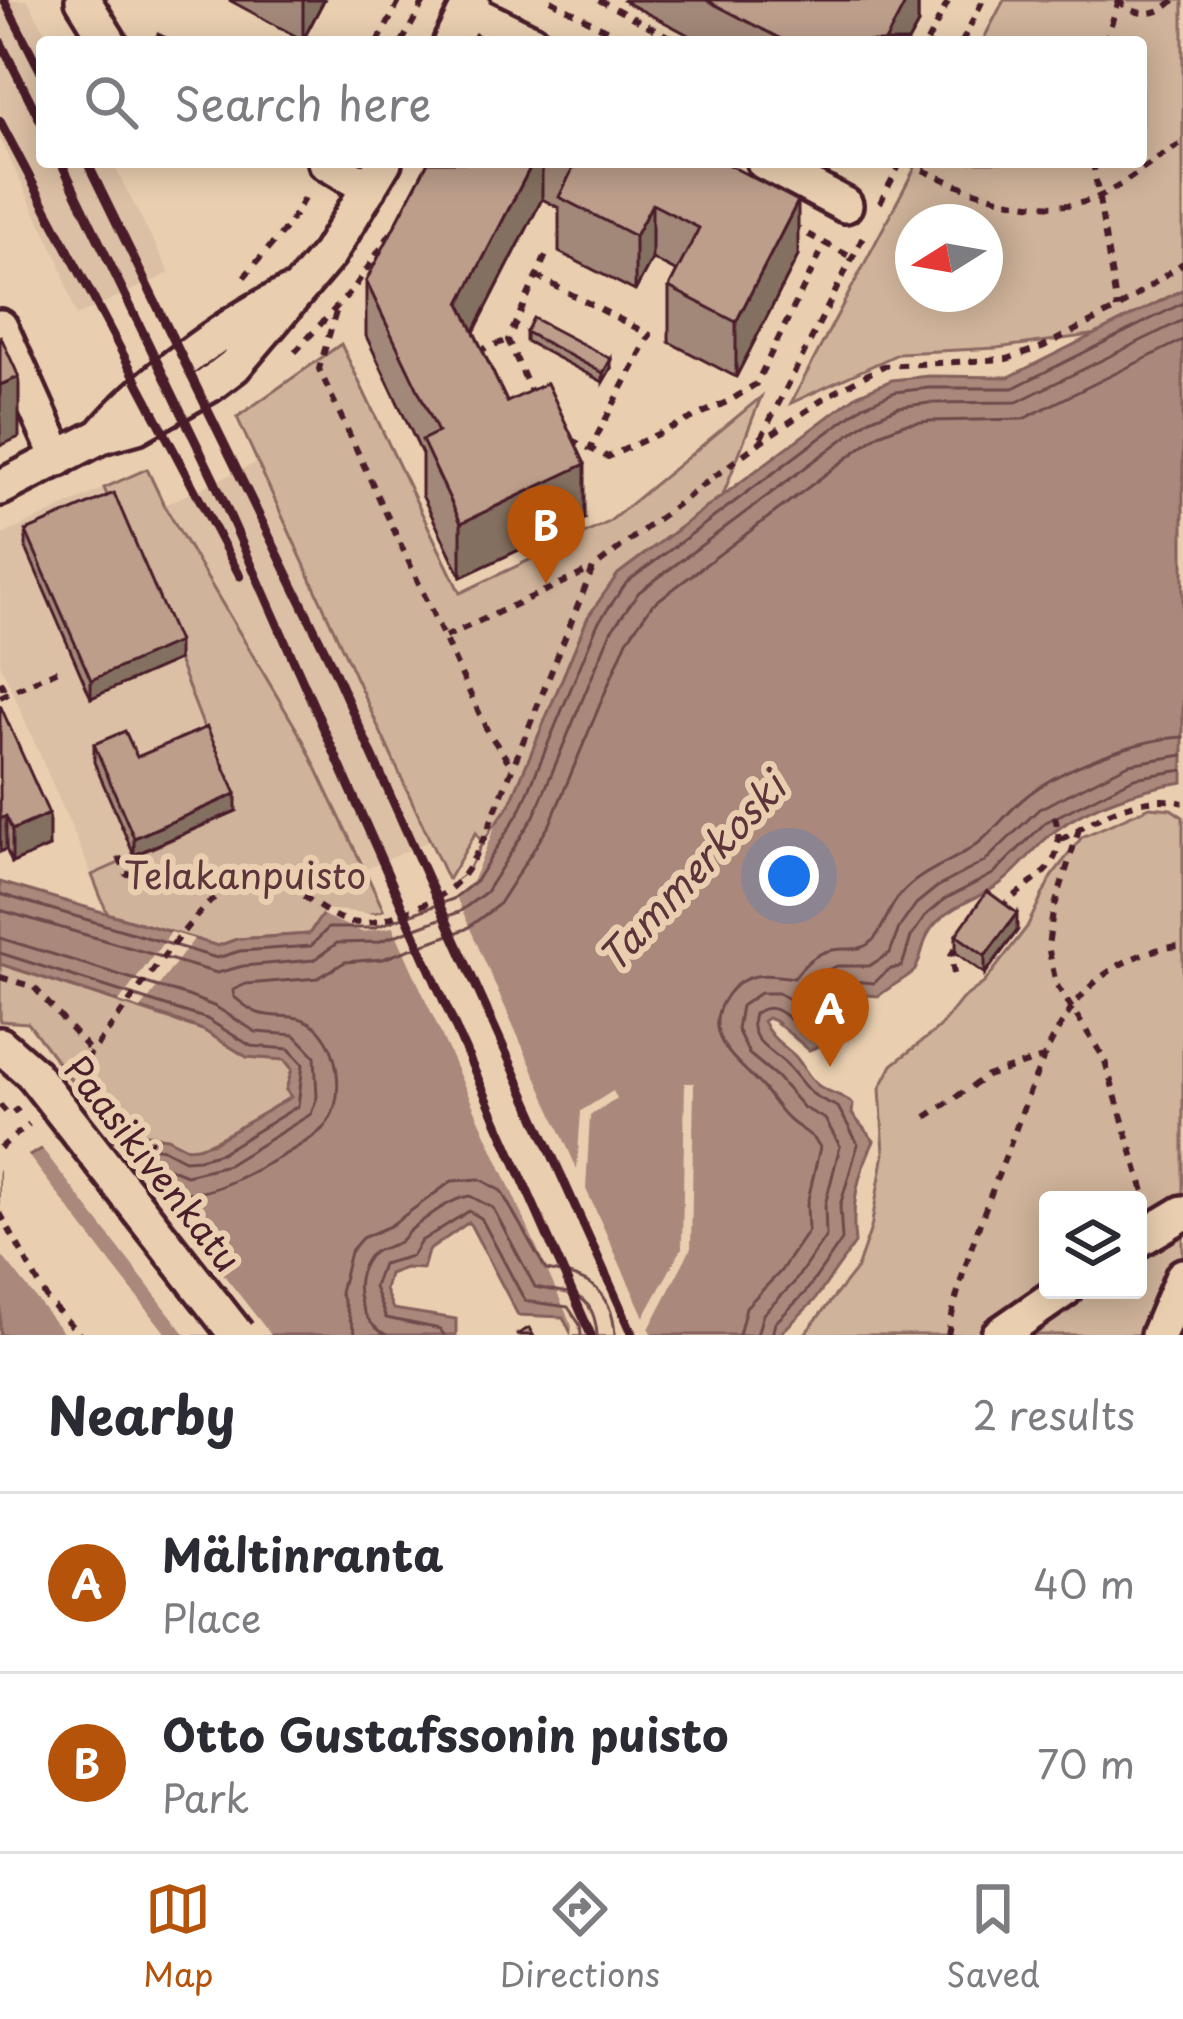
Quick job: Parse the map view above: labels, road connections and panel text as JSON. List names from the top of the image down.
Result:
{
  "streets": {
    "street": ["Paasikivenkatu"]
  },
  "water": ["Tammerkoski"],
  "parks": ["Telakanpuisto"],
  "north": "left",
  "page": {
    "search": "Search here",
    "pins": ["B", "A"],
    "heading": ["Nearby", "2 results"],
    "list": [
      {
        "mark": "A",
        "name": "Mältinranta",
        "note": "Place",
        "value": "40 m"
      },
      {
        "mark": "B",
        "name": "Otto Gustafssonin puisto",
        "note": "Park",
        "value": "70 m"
      }
    ],
    "nav": ["Map", "Directions", "Saved"]
  }
}
